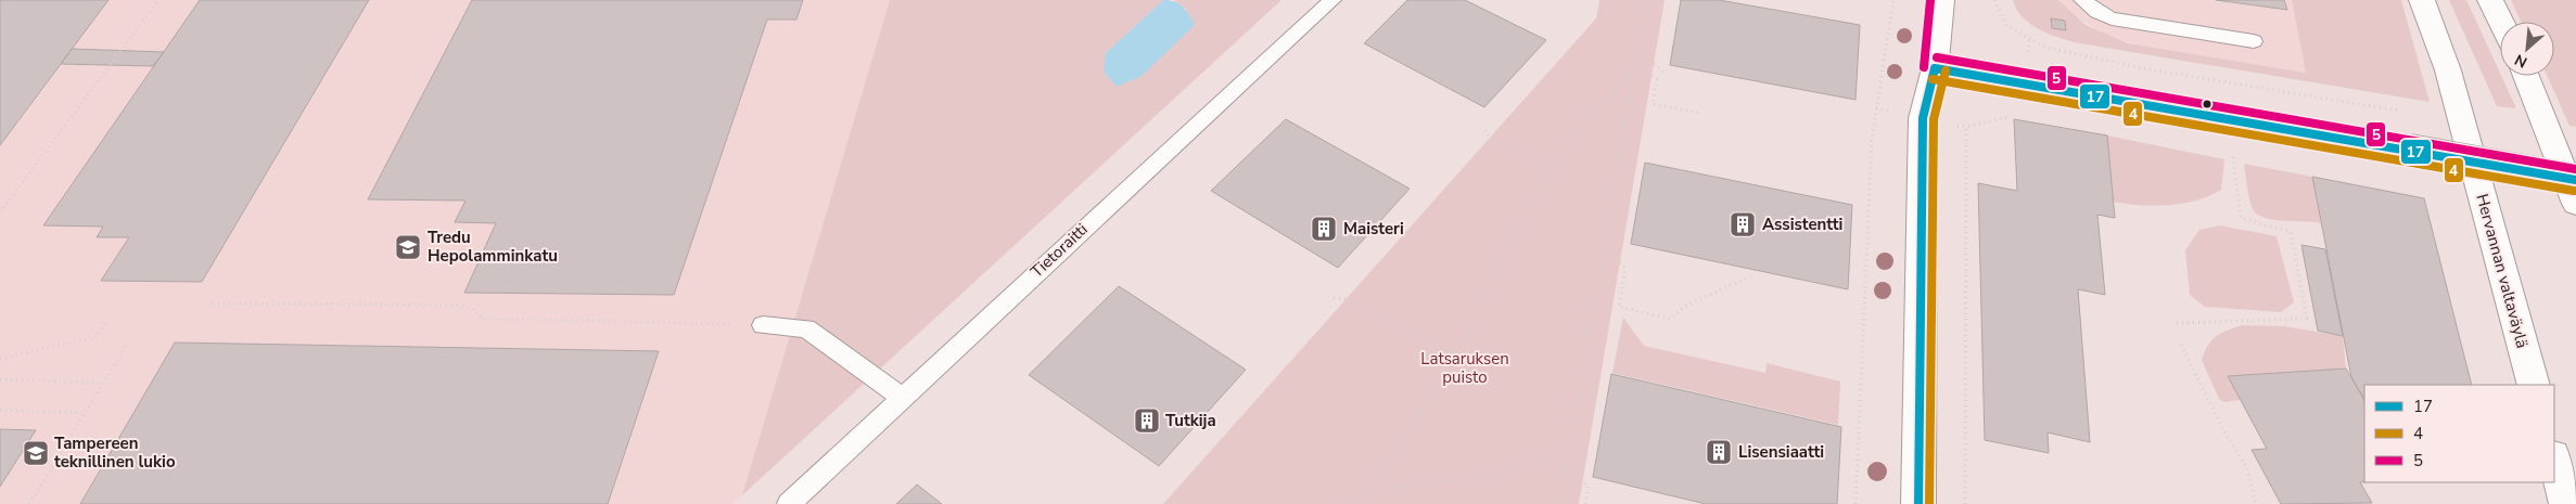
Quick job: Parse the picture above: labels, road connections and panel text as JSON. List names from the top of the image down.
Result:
{
  "streets": {
    "street": ["Hervannan valtaväylä"],
    "lane": ["Tietoraitti"]
  },
  "parks": ["Latsaruksen puisto"],
  "places": {
    "building": [
      "Assistentti",
      "Maisteri",
      "Tutkija",
      "Lisensiaatti"
    ],
    "school or university": ["Tredu Hepolamminkatu", "Tampereen teknillinen lukio"]
  },
  "lines": ["transit line 5", "transit line 17", "transit line 4"],
  "legend": ["17", "4", "5"],
  "north": "bottom left"
}
